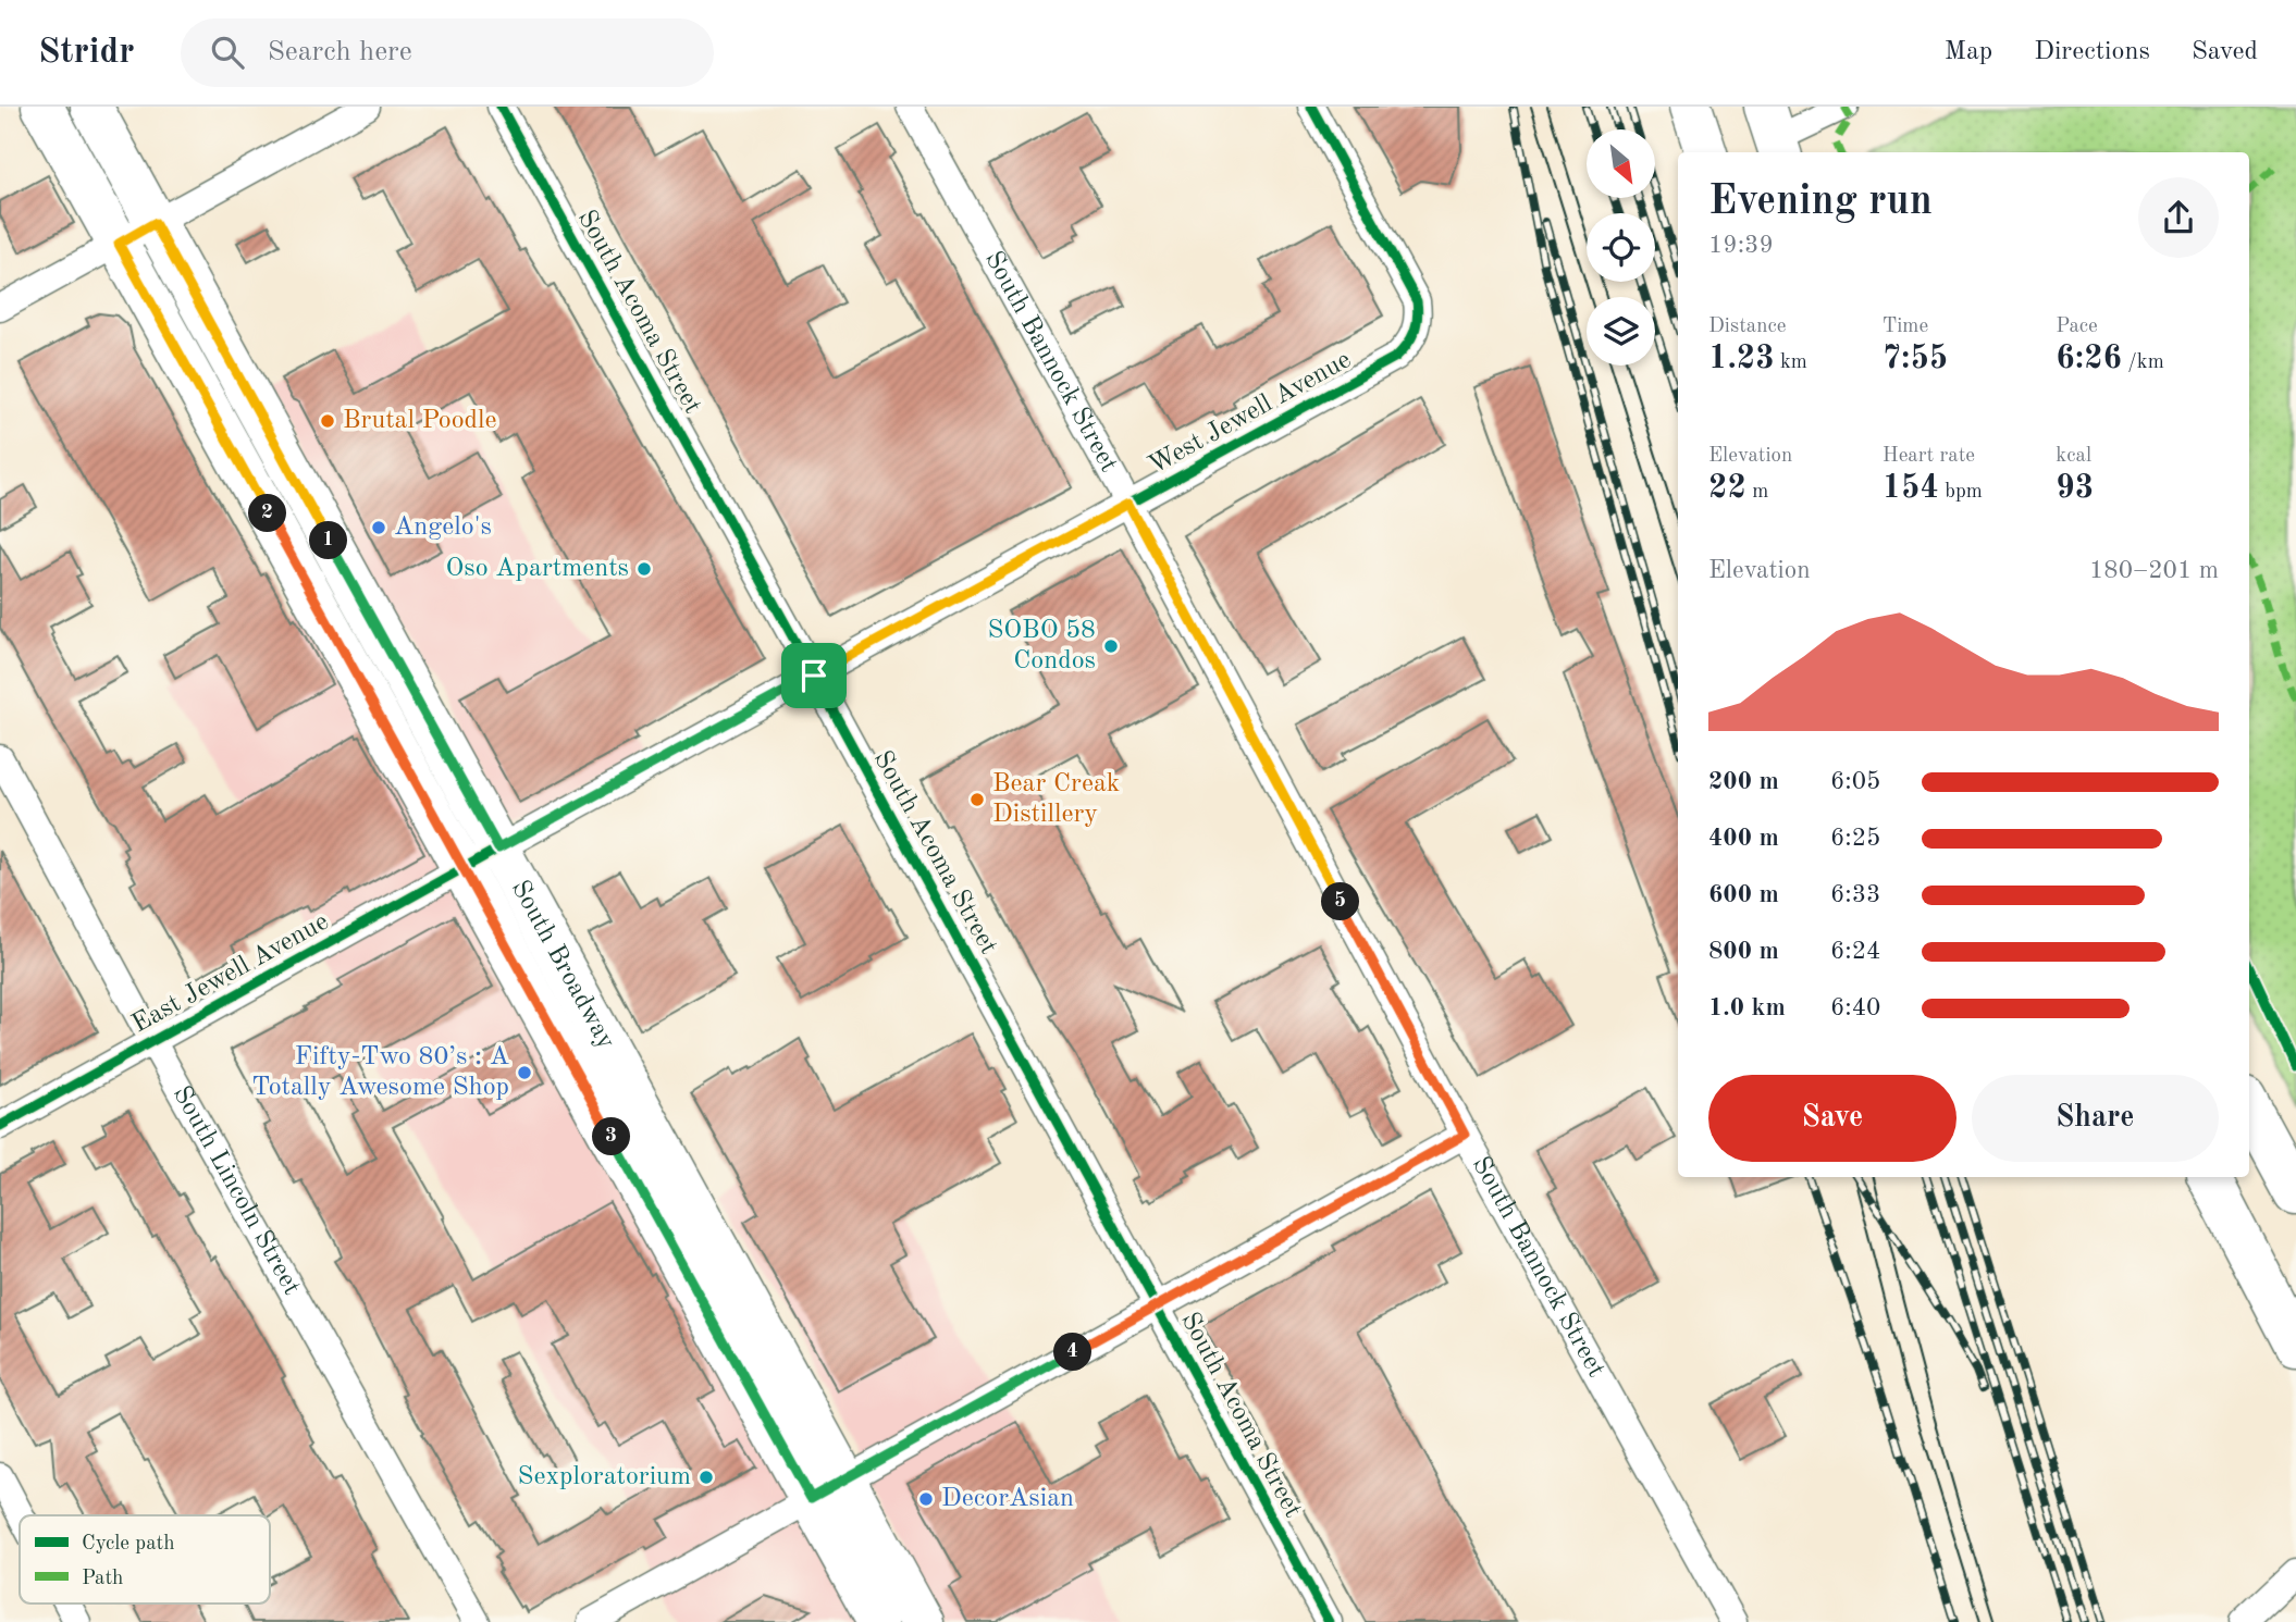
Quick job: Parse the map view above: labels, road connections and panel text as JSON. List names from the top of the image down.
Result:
{
  "streets": {
    "main road": ["South Broadway"],
    "street": [
      "South Acoma Street",
      "South Bannock Street",
      "West Jewell Avenue",
      "East Jewell Avenue",
      "South Lincoln Street"
    ]
  },
  "crossings": [
    ["South Acoma Street", "West Jewell Avenue"],
    ["South Bannock Street", "West Jewell Avenue"],
    ["West Jewell Avenue", "South Broadway"],
    ["West Jewell Avenue", "East Jewell Avenue"],
    ["South Broadway", "East Jewell Avenue"],
    ["East Jewell Avenue", "South Lincoln Street"]
  ],
  "places": [
    "Brutal Poodle",
    "Angelo's",
    "Oso Apartments",
    "SOBO 58 Condos",
    "Bear Creak Distillery",
    "Fifty-Two 80’s : A Totally Awesome Shop",
    "Sexploratorium",
    "DecorAsian"
  ],
  "legend": ["Cycle path", "Path"],
  "north": "bottom right",
  "page": {
    "header": "Stridr",
    "search": "Search here",
    "nav": ["Map", "Directions", "Saved"],
    "heading": ["Evening run", "19:39"],
    "stats": [
      ["Distance", "1.23 km"],
      ["Time", "7:55"],
      ["Pace", "6:26 /km"],
      ["Elevation", "22 m"],
      ["Heart rate", "154 bpm"],
      ["kcal", "93"]
    ],
    "pins": [
      "2",
      "1",
      "5",
      "3",
      "4"
    ],
    "chart": ["Elevation", "180–201 m"],
    "list": [
      {
        "name": "200 m",
        "note": "6:05"
      },
      {
        "name": "400 m",
        "note": "6:25"
      },
      {
        "name": "600 m",
        "note": "6:33"
      },
      {
        "name": "800 m",
        "note": "6:24"
      },
      {
        "name": "1.0 km",
        "note": "6:40"
      }
    ],
    "buttons": ["Save", "Share"]
  }
}
